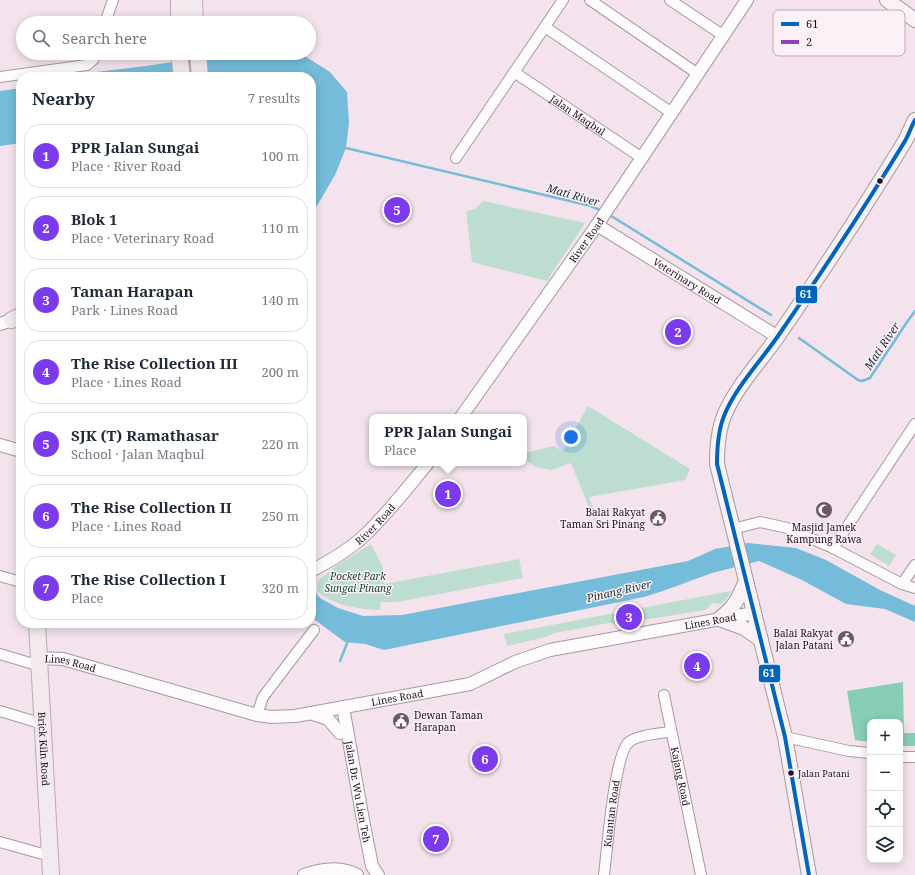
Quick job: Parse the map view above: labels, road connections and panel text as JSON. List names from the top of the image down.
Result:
{
  "streets": {
    "main road": ["Brick Kiln Road"],
    "street": [
      "Jalan Maqbul",
      "River Road",
      "Veterinary Road",
      "Lines Road",
      "Kajang Road",
      "Jalan Dr. Wu Lien Teh",
      "Kuantan Road"
    ]
  },
  "crossings": [
    ["Jalan Maqbul", "River Road"],
    ["River Road", "Veterinary Road"],
    ["Lines Road", "Brick Kiln Road"],
    ["Lines Road", "Jalan Dr. Wu Lien Teh"],
    ["Kajang Road", "Kuantan Road"]
  ],
  "water": ["Mati River", "Pinang River"],
  "parks": ["Pocket Park Sungai Pinang"],
  "places": {
    "mosque": ["Masjid Jamek Kampung Rawa"],
    "public building": ["Balai Rakyat Taman Sri Pinang", "Balai Rakyat Jalan Patani", "Dewan Taman Harapan"],
    "other": ["Jalan Patani"]
  },
  "lines": ["transit line 61"],
  "legend": ["61", "2"],
  "page": {
    "search": "Search here",
    "heading": ["Nearby", "7 results"],
    "list": [
      {
        "mark": "1",
        "name": "PPR Jalan Sungai",
        "note": "Place · River Road",
        "value": "100 m"
      },
      {
        "mark": "2",
        "name": "Blok 1",
        "note": "Place · Veterinary Road",
        "value": "110 m"
      },
      {
        "mark": "3",
        "name": "Taman Harapan",
        "note": "Park · Lines Road",
        "value": "140 m"
      },
      {
        "mark": "4",
        "name": "The Rise Collection III",
        "note": "Place · Lines Road",
        "value": "200 m"
      },
      {
        "mark": "5",
        "name": "SJK (T) Ramathasar",
        "note": "School · Jalan Maqbul",
        "value": "220 m"
      },
      {
        "mark": "6",
        "name": "The Rise Collection II",
        "note": "Place · Lines Road",
        "value": "250 m"
      },
      {
        "mark": "7",
        "name": "The Rise Collection I",
        "note": "Place",
        "value": "320 m"
      }
    ],
    "pins": [
      "5",
      "2",
      "1",
      "3",
      "4",
      "6",
      "7"
    ],
    "popup": ["PPR Jalan Sungai", "Place"],
    "map_buttons": ["+", "−"]
  }
}
